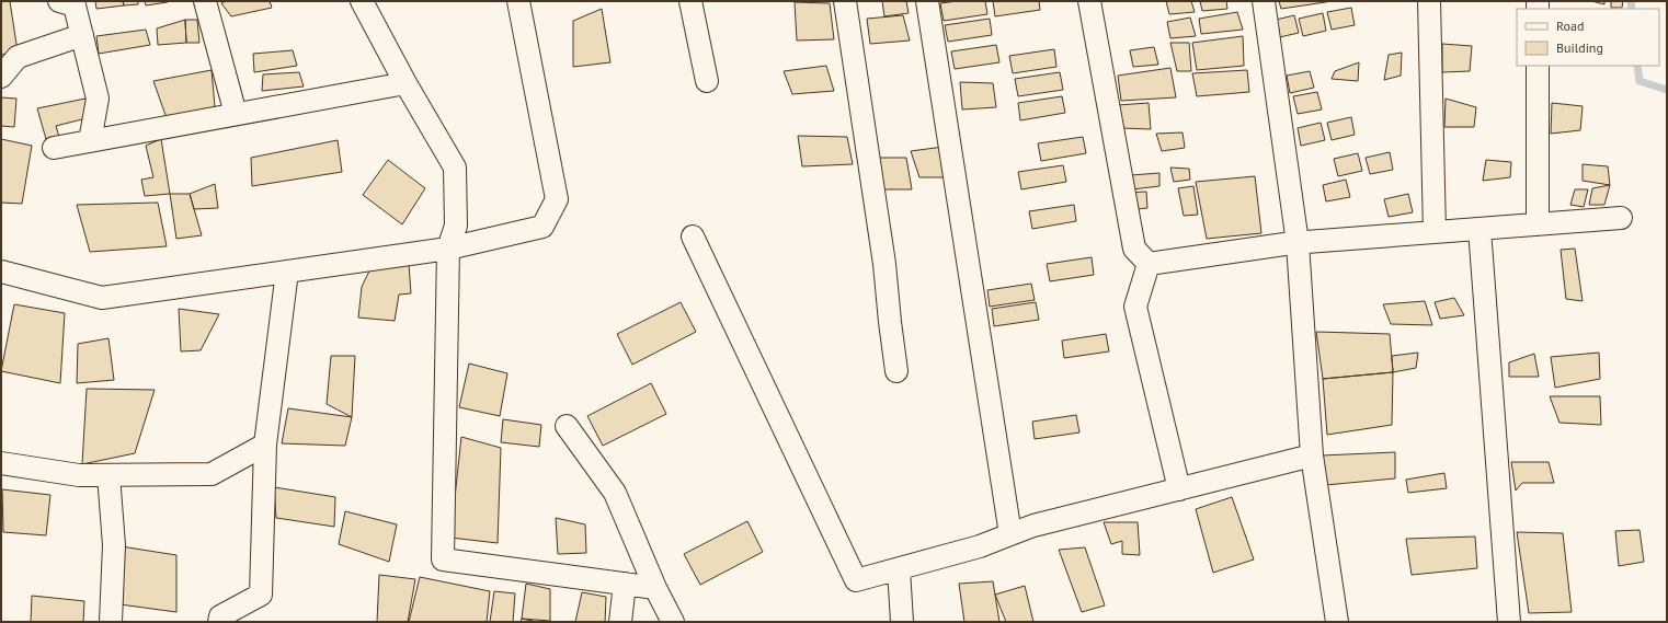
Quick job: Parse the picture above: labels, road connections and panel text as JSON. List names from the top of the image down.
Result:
{
  "legend": ["Road", "Building"]
}
